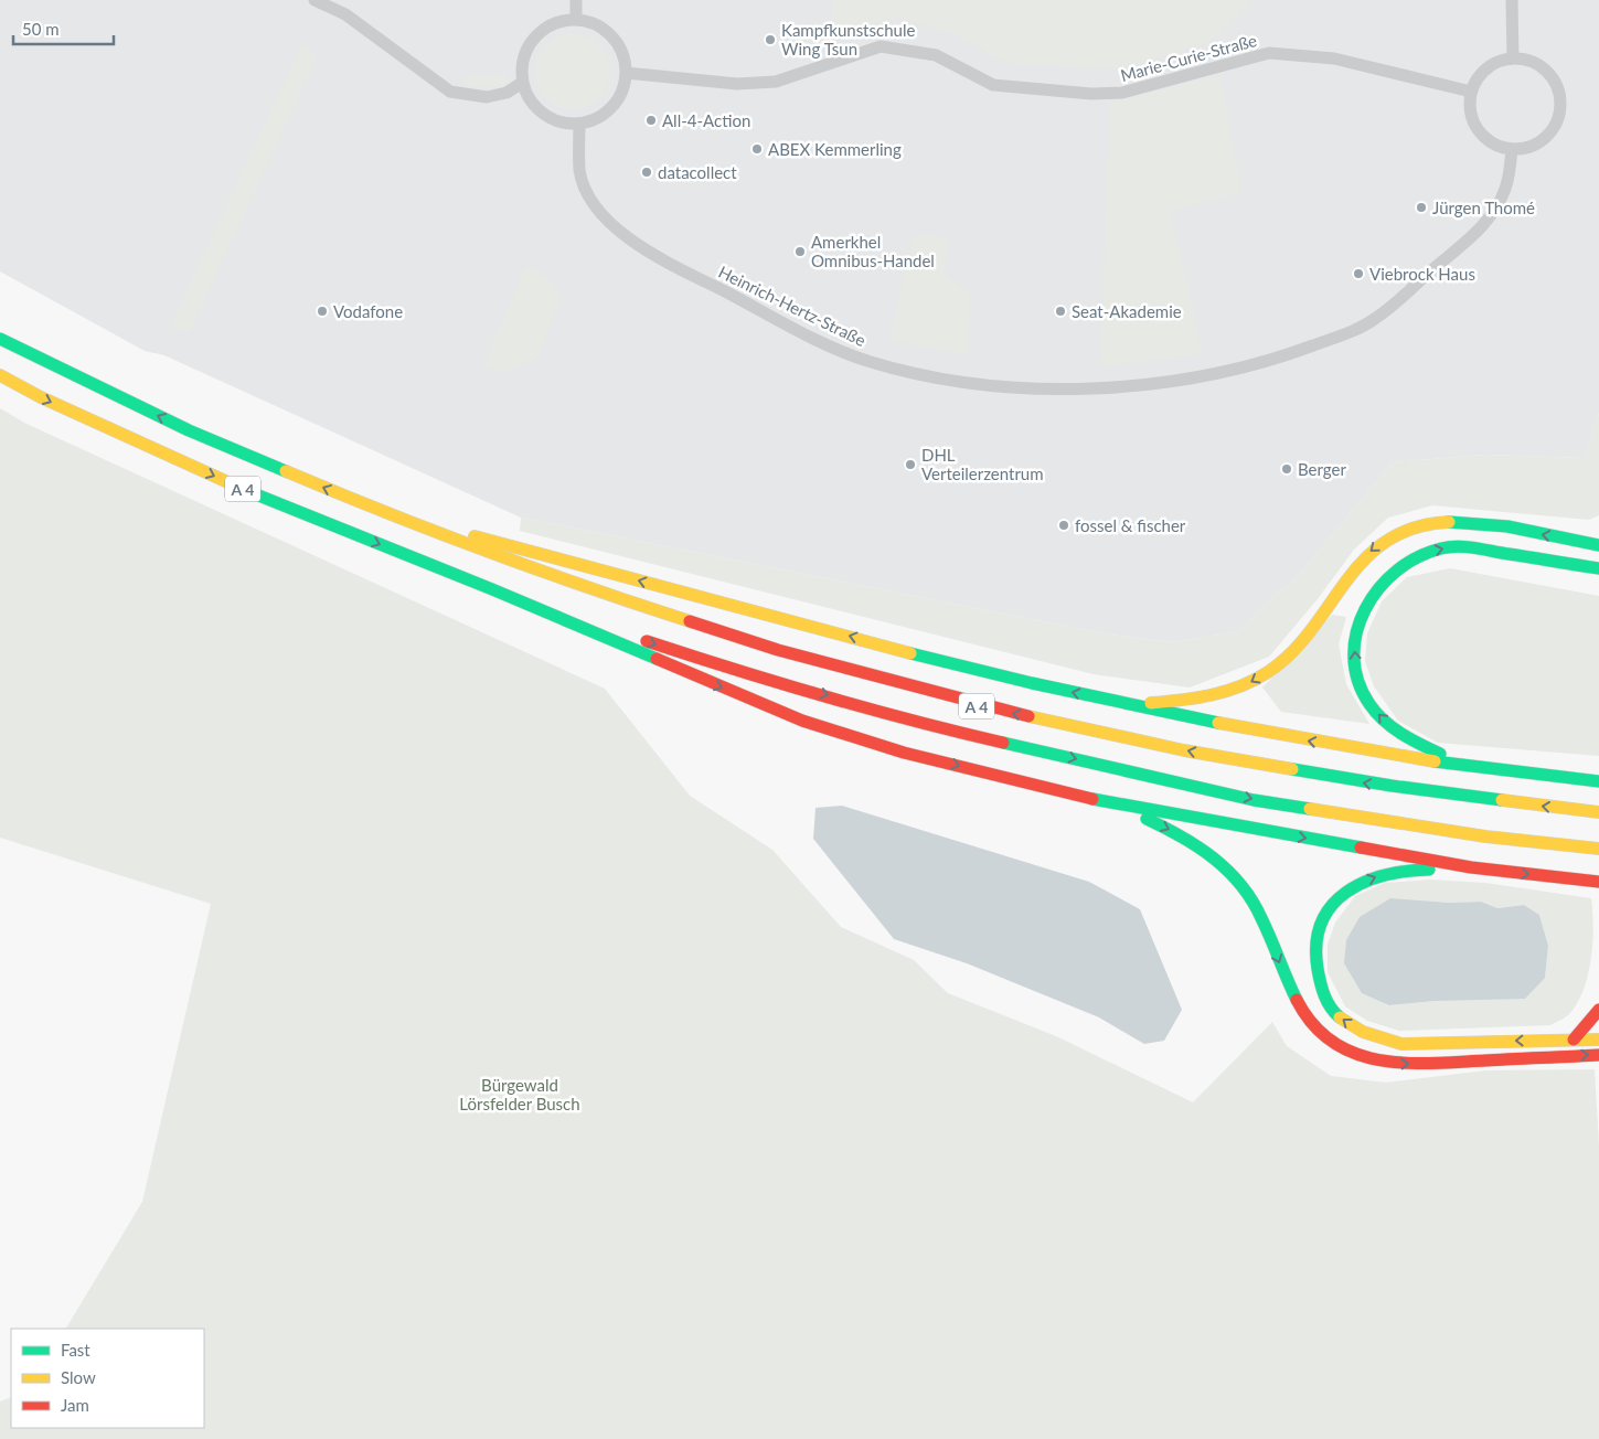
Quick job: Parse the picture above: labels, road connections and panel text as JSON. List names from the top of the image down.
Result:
{
  "streets": {
    "highway": ["A 4"],
    "street": ["Marie-Curie-Straße", "Heinrich-Hertz-Straße"]
  },
  "crossings": [
    ["Marie-Curie-Straße", "Heinrich-Hertz-Straße"]
  ],
  "parks": ["Bürgewald Lörsfelder Busch"],
  "places": [
    "Kampfkunstschule Wing Tsun",
    "All-4-Action",
    "ABEX Kemmerling",
    "datacollect",
    "Jürgen Thomé",
    "Amerkhel Omnibus-Handel",
    "Viebrock Haus",
    "Vodafone",
    "Seat-Akademie",
    "DHL Verteilerzentrum",
    "Berger",
    "fossel & fischer"
  ],
  "legend": ["Fast", "Slow", "Jam"],
  "scale_bar": "50 m"
}
